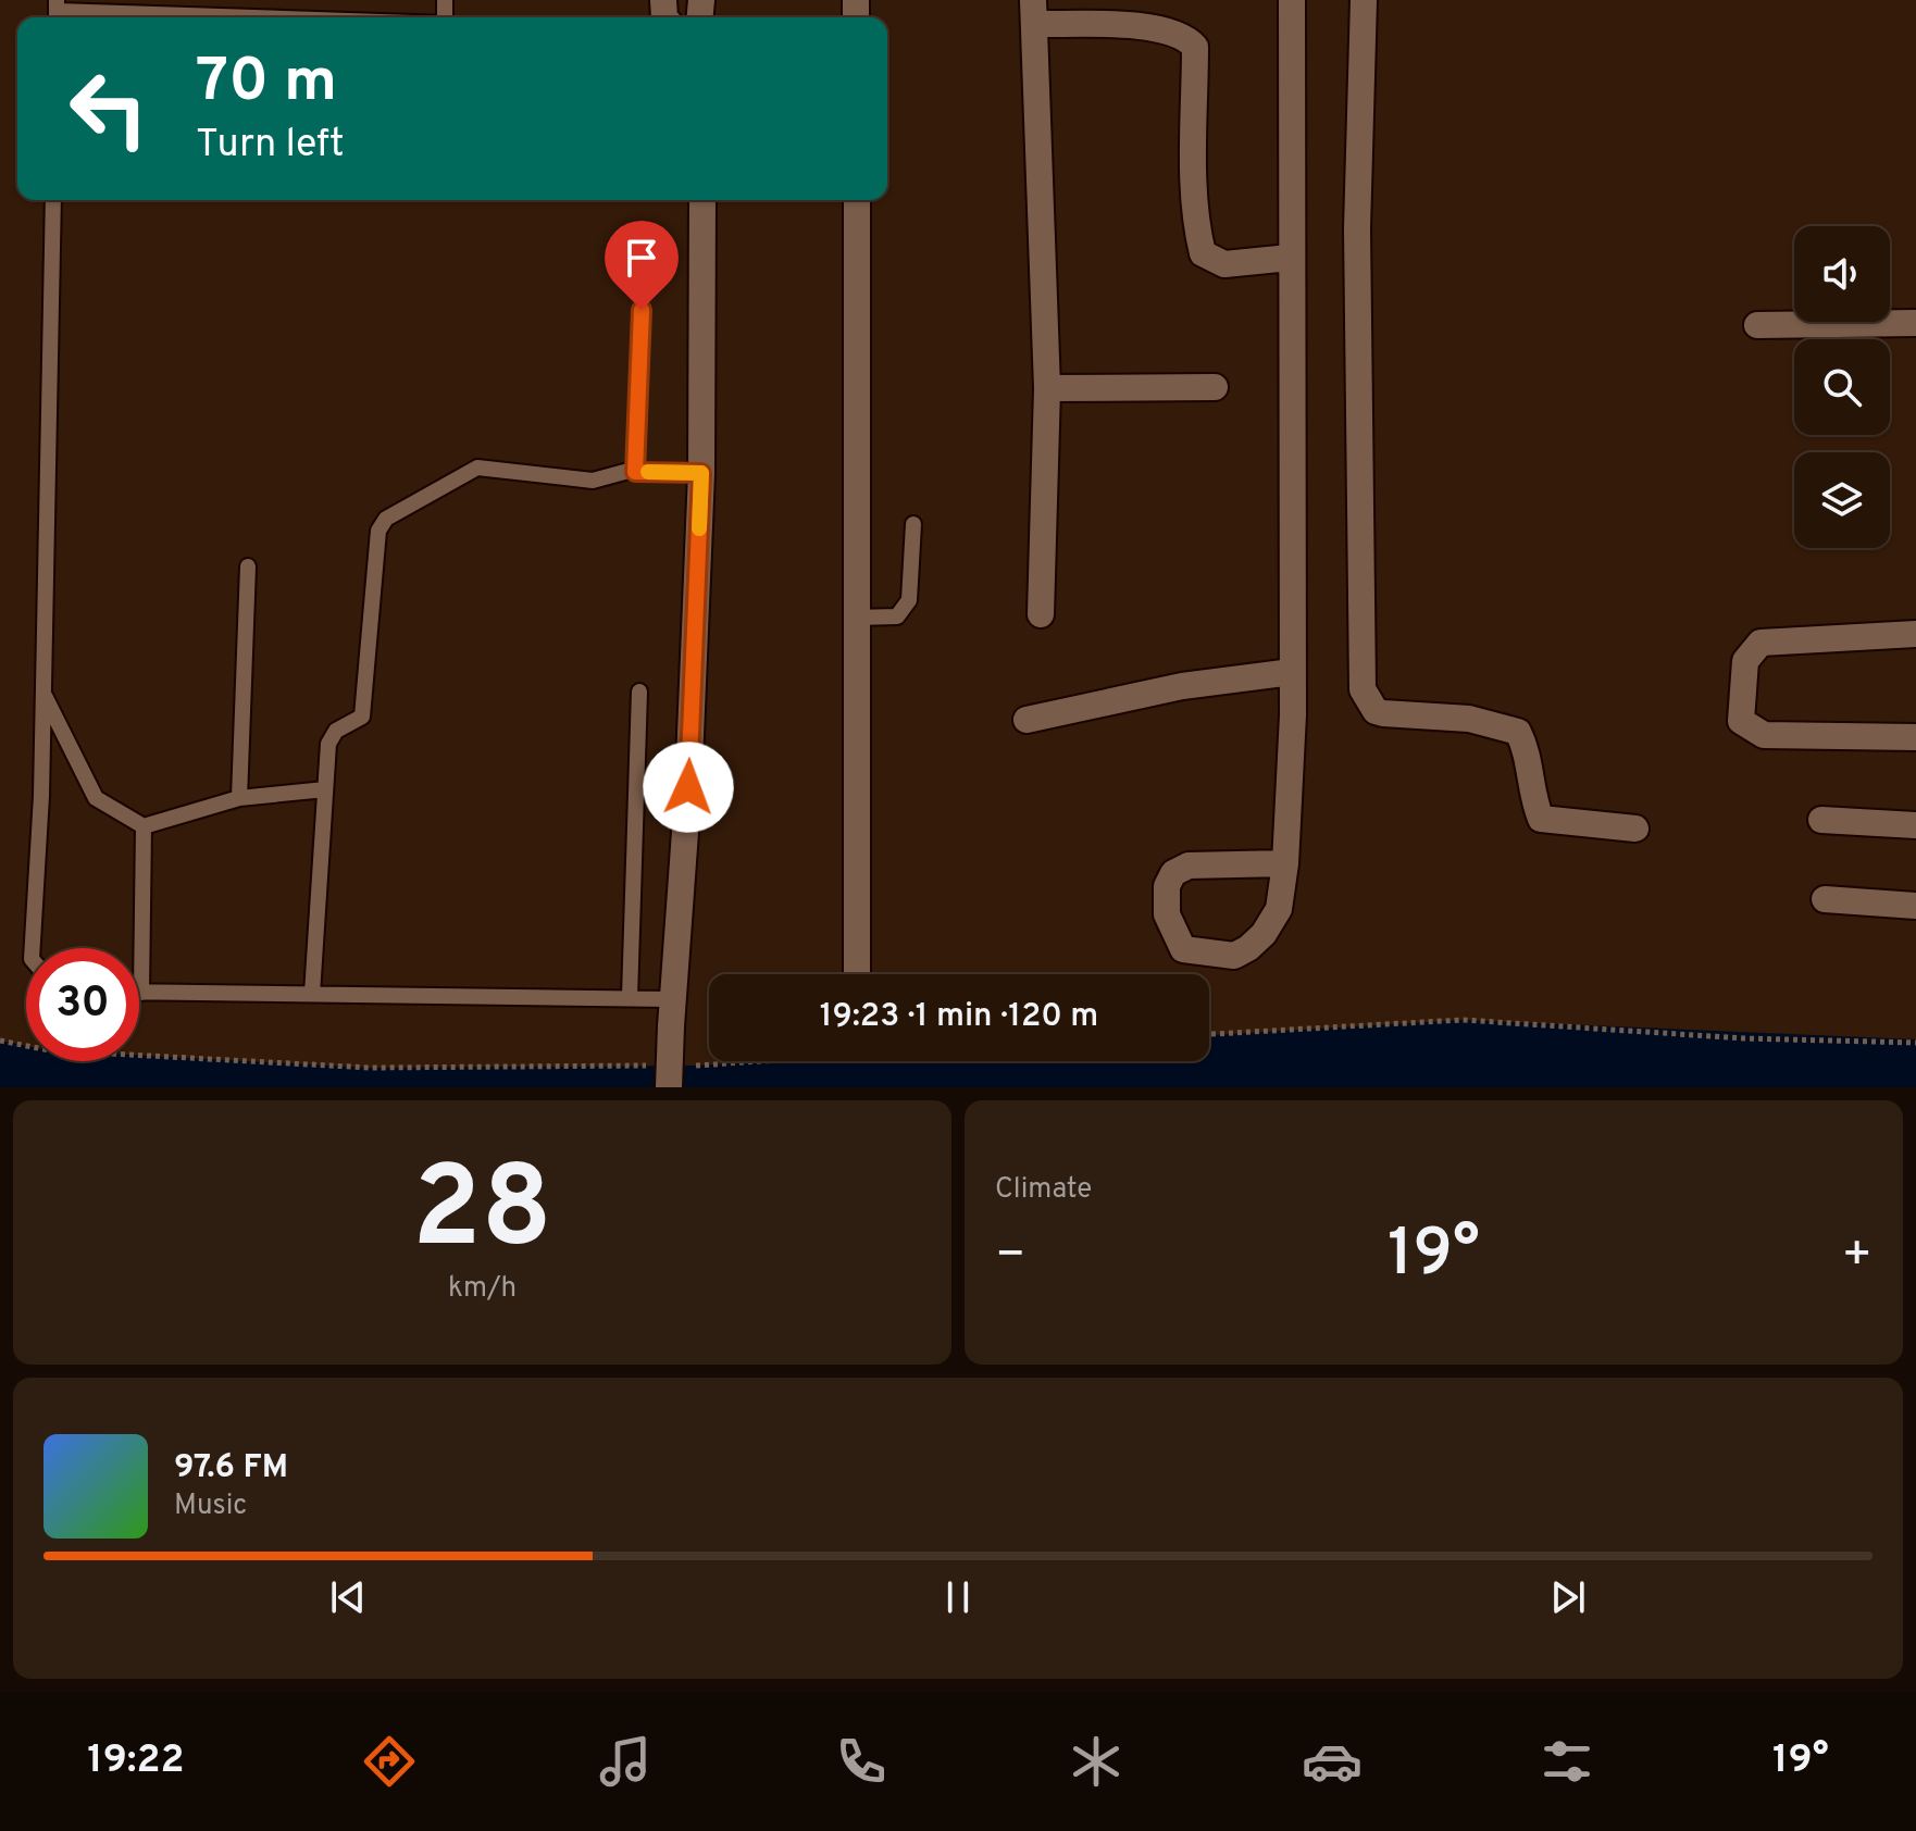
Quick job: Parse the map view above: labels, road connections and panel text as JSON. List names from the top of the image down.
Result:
{
  "page": {
    "turn": ["70 m", "Turn left"],
    "limit": "30",
    "trip": "19:23 · 1 min · 120 m",
    "tile": [
      ["28", "km/h"],
      "Climate"
    ],
    "heat": ["−", "19°", "+"],
    "song": ["97.6 FM", "Music"],
    "tabs": ["19:22", "19°"]
  }
}
